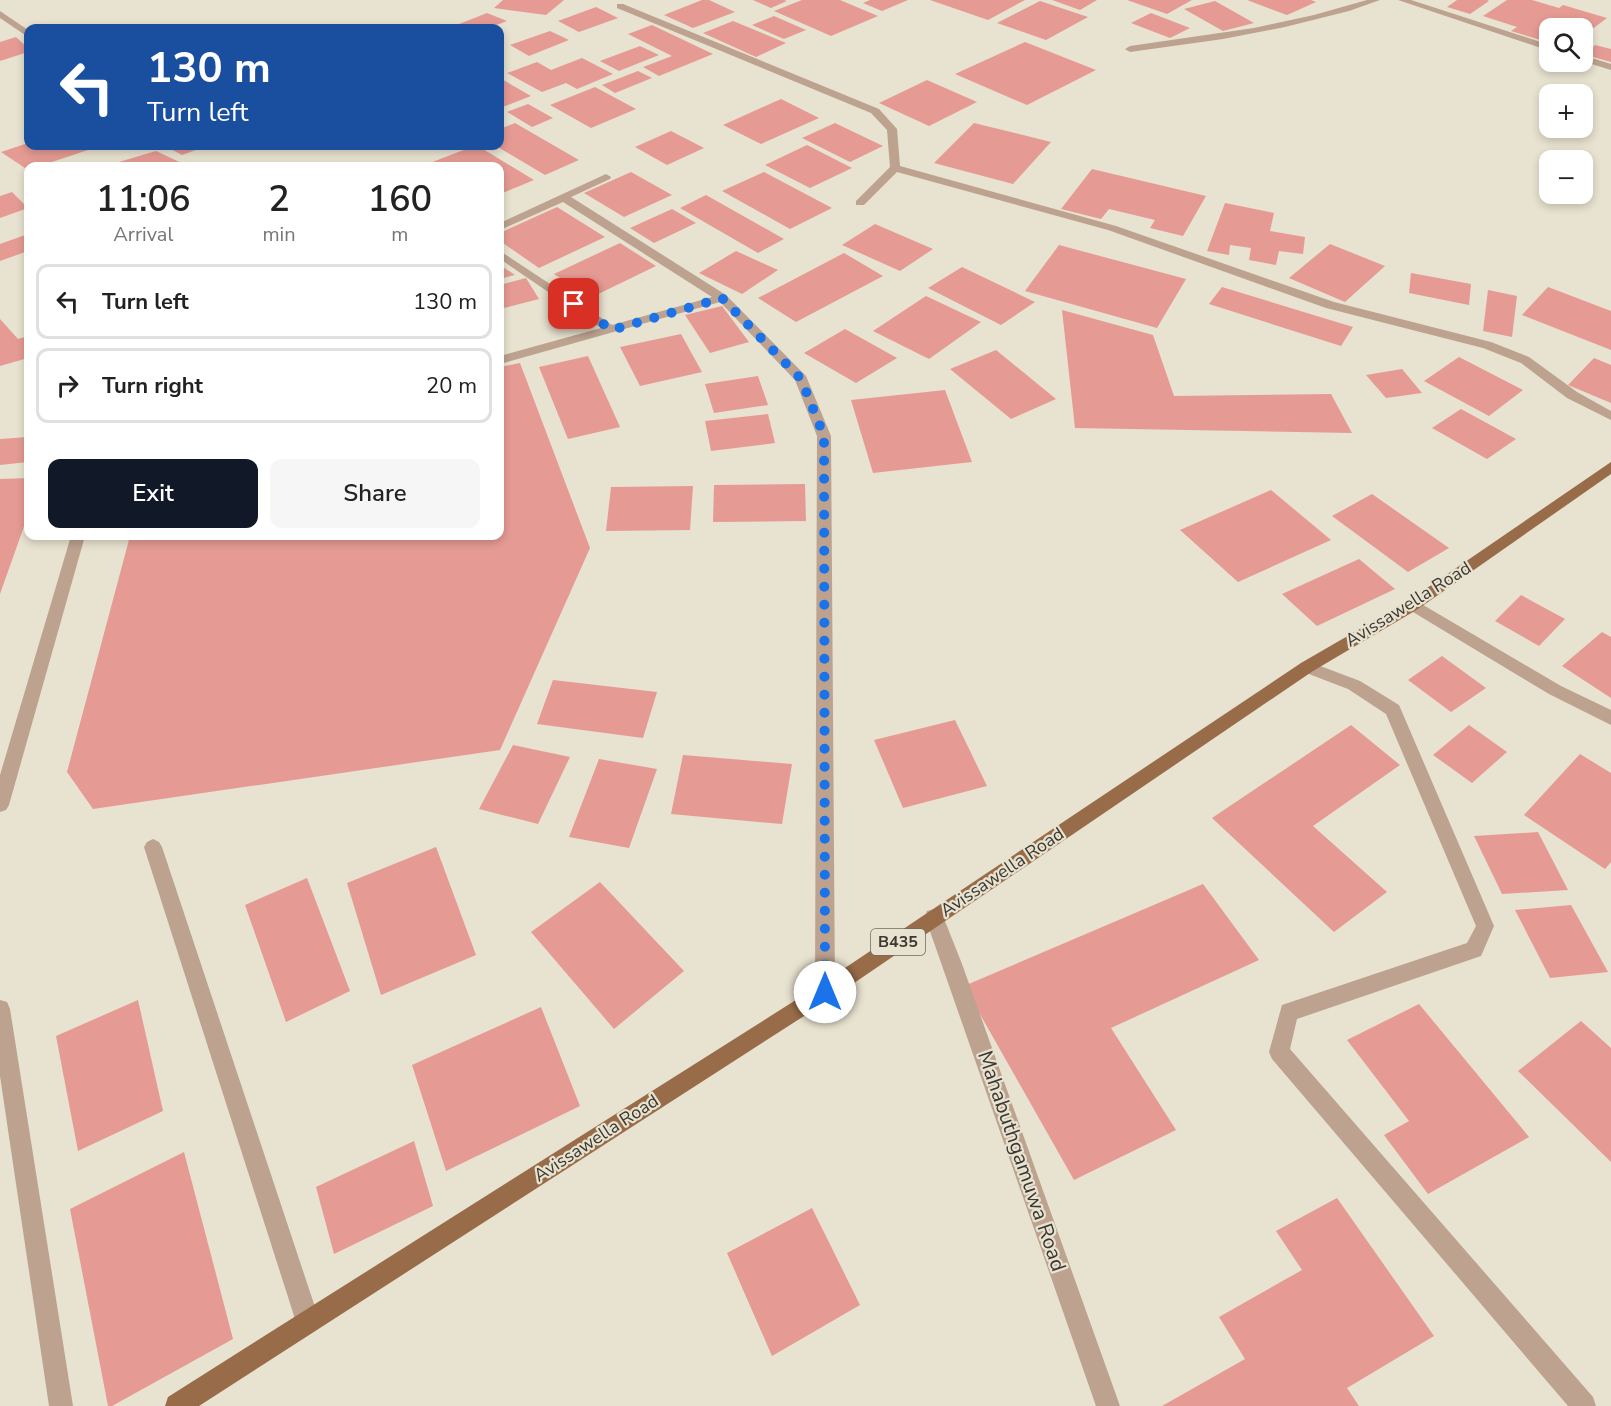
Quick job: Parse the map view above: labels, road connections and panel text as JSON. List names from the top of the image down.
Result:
{
  "streets": {
    "main road": ["Avissawella Road", "B435"],
    "street": ["Mahabuthgamuwa Road"]
  },
  "crossings": [
    ["Avissawella Road", "Mahabuthgamuwa Road"]
  ],
  "page": {
    "map_buttons": ["+", "−"],
    "turn": ["130 m", "Turn left"],
    "eta": [
      "11:06",
      "Arrival",
      "2",
      "min",
      "160",
      "m"
    ],
    "list": [
      {
        "name": "Turn left",
        "value": "130 m"
      },
      {
        "name": "Turn right",
        "value": "20 m"
      }
    ],
    "buttons": ["Exit", "Share"]
  }
}
